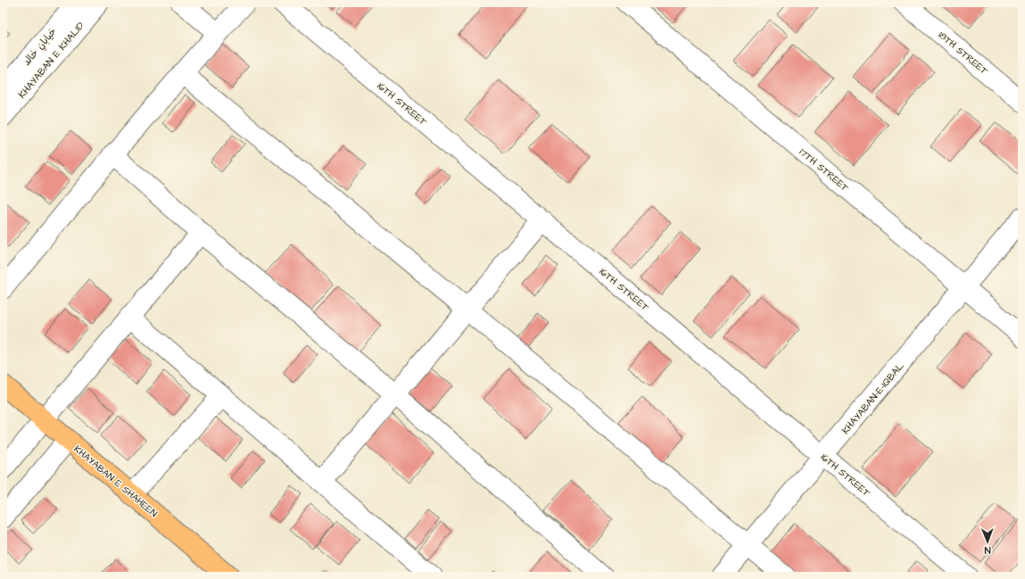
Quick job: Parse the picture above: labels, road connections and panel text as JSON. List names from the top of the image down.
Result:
{
  "streets": {
    "main road": ["KHAYABAN E SHAHEEN"],
    "street": [
      "خیابانِ خالد",
      "18TH STREET",
      "KHAYABAN E KHALID",
      "16TH STREET",
      "17TH STREET",
      "KHAYABAN-E-IQBAL"
    ]
  },
  "crossings": [
    ["16TH STREET", "KHAYABAN-E-IQBAL"],
    ["17TH STREET", "KHAYABAN-E-IQBAL"]
  ],
  "north": "bottom"
}
